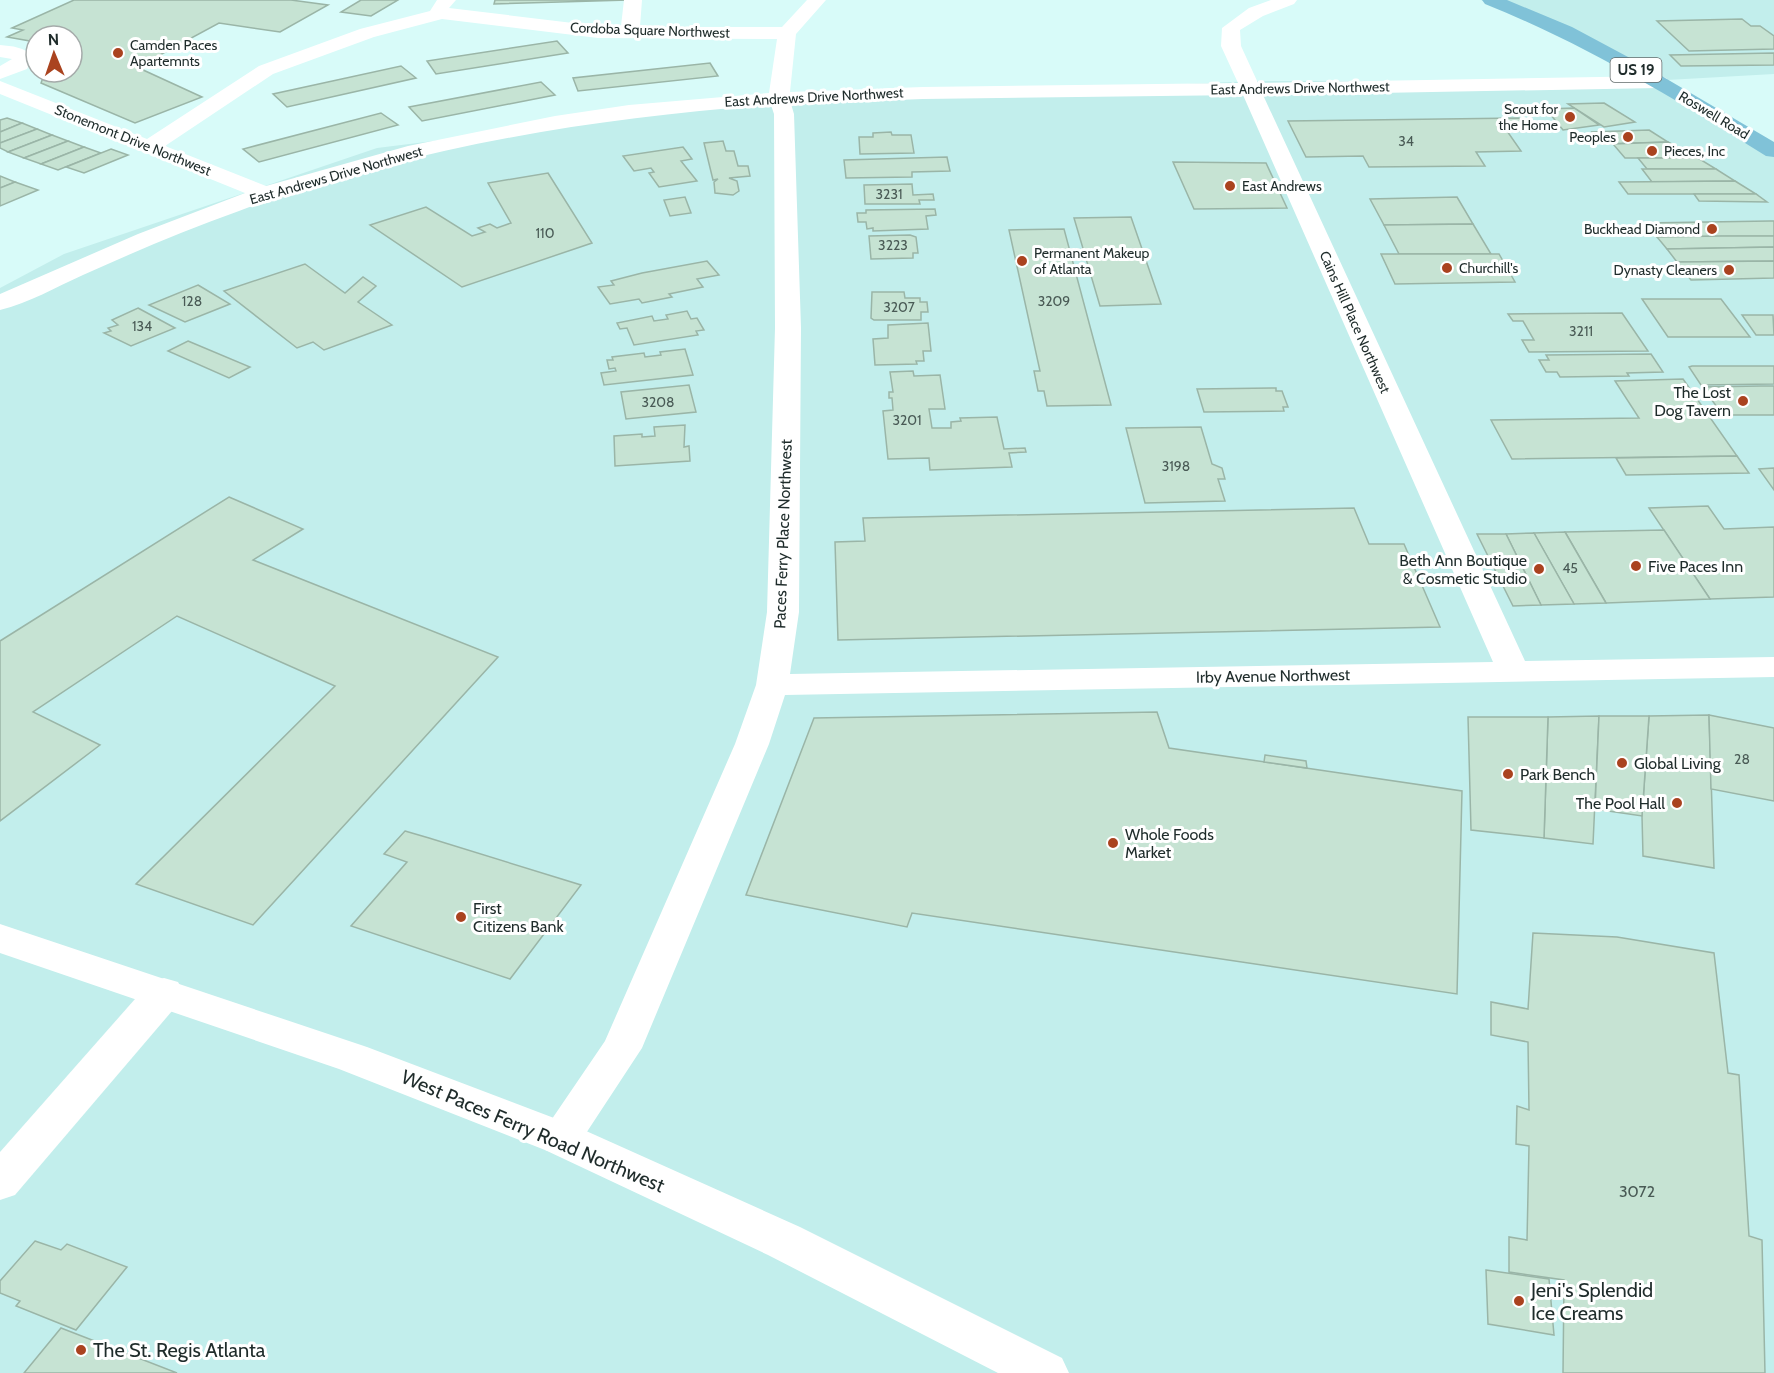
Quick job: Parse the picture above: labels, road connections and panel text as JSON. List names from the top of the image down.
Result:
{
  "streets": {
    "main road": ["US 19", "Roswell Road"],
    "street": [
      "Cordoba Square Northwest",
      "East Andrews Drive Northwest",
      "Stonemont Drive Northwest",
      "Cains Hill Place Northwest",
      "Paces Ferry Place Northwest",
      "Irby Avenue Northwest",
      "West Paces Ferry Road Northwest"
    ]
  },
  "crossings": [
    ["Cordoba Square Northwest", "Paces Ferry Place Northwest"],
    ["East Andrews Drive Northwest", "Roswell Road"],
    ["East Andrews Drive Northwest", "Stonemont Drive Northwest"],
    ["East Andrews Drive Northwest", "Cains Hill Place Northwest"],
    ["East Andrews Drive Northwest", "Paces Ferry Place Northwest"],
    ["Cains Hill Place Northwest", "Irby Avenue Northwest"],
    ["Paces Ferry Place Northwest", "Irby Avenue Northwest"],
    ["Paces Ferry Place Northwest", "West Paces Ferry Road Northwest"]
  ],
  "places": [
    "Camden Paces Apartemnts",
    "Scout for the Home",
    "Peoples",
    "Pieces, Inc",
    "East Andrews",
    "Buckhead Diamond",
    "Permanent Makeup of Atlanta",
    "Churchill's",
    "Dynasty Cleaners",
    "The Lost Dog Tavern",
    "Five Paces Inn",
    "Beth Ann Boutique & Cosmetic Studio",
    "Global Living",
    "Park Bench",
    "The Pool Hall",
    "Whole Foods Market",
    "First Citizens Bank",
    "Jeni's Splendid Ice Creams",
    "The St. Regis Atlanta"
  ],
  "house_numbers": [
    "34",
    "3231",
    "110",
    "3223",
    "128",
    "3209",
    "3207",
    "134",
    "3211",
    "3208",
    "3201",
    "3198",
    "45",
    "28",
    "3072"
  ],
  "north": "top"
}
